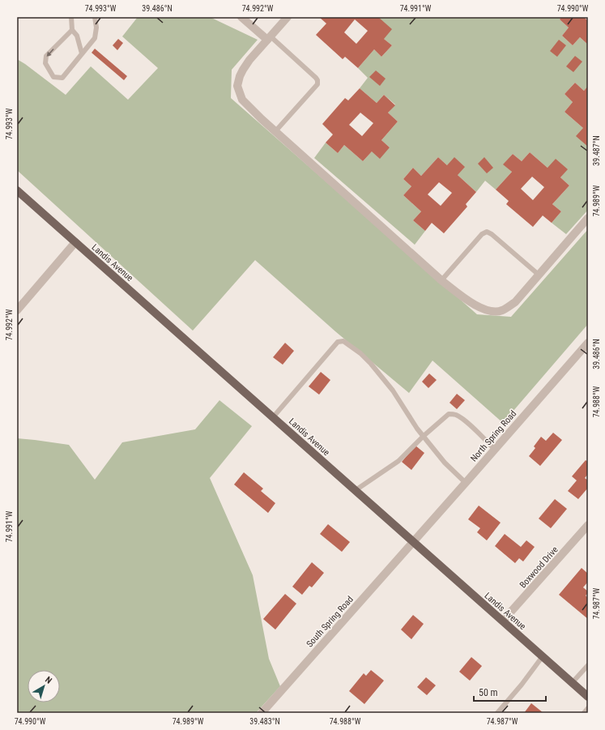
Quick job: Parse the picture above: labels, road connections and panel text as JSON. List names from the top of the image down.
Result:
{
  "streets": {
    "main road": ["Landis Avenue"],
    "street": ["North Spring Road", "Boxwood Drive", "South Spring Road"]
  },
  "crossings": [
    ["Landis Avenue", "North Spring Road"],
    ["Landis Avenue", "Boxwood Drive"],
    ["Landis Avenue", "South Spring Road"],
    ["North Spring Road", "South Spring Road"]
  ],
  "scale_bar": "50 m",
  "north": "top right",
  "coordinates": [
    "74.993°W",
    "39.486°N",
    "74.992°W",
    "74.991°W",
    "74.990°W",
    "39.487°N",
    "74.989°W",
    "74.988°W",
    "74.987°W",
    "39.483°N"
  ]
}
